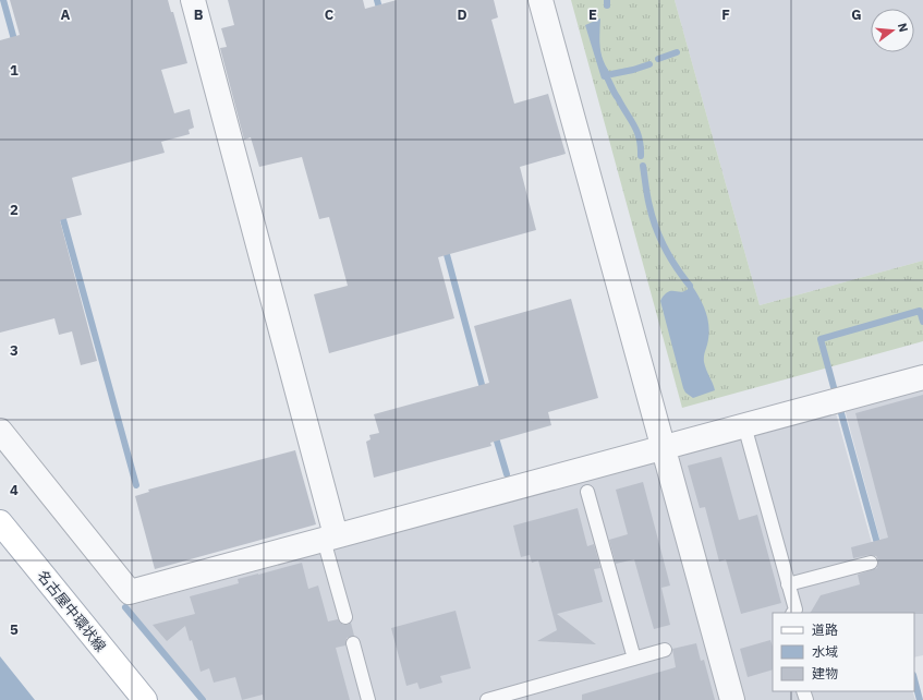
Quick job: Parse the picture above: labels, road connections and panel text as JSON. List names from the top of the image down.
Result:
{
  "streets": {
    "main road": ["名古屋中環状線"]
  },
  "legend": ["道路", "水域", "建物"],
  "north": "right",
  "grid": {
    "columns": [
      "A",
      "B",
      "C",
      "D",
      "E",
      "F",
      "G"
    ],
    "rows": [
      "1",
      "2",
      "3",
      "4",
      "5"
    ]
  }
}
